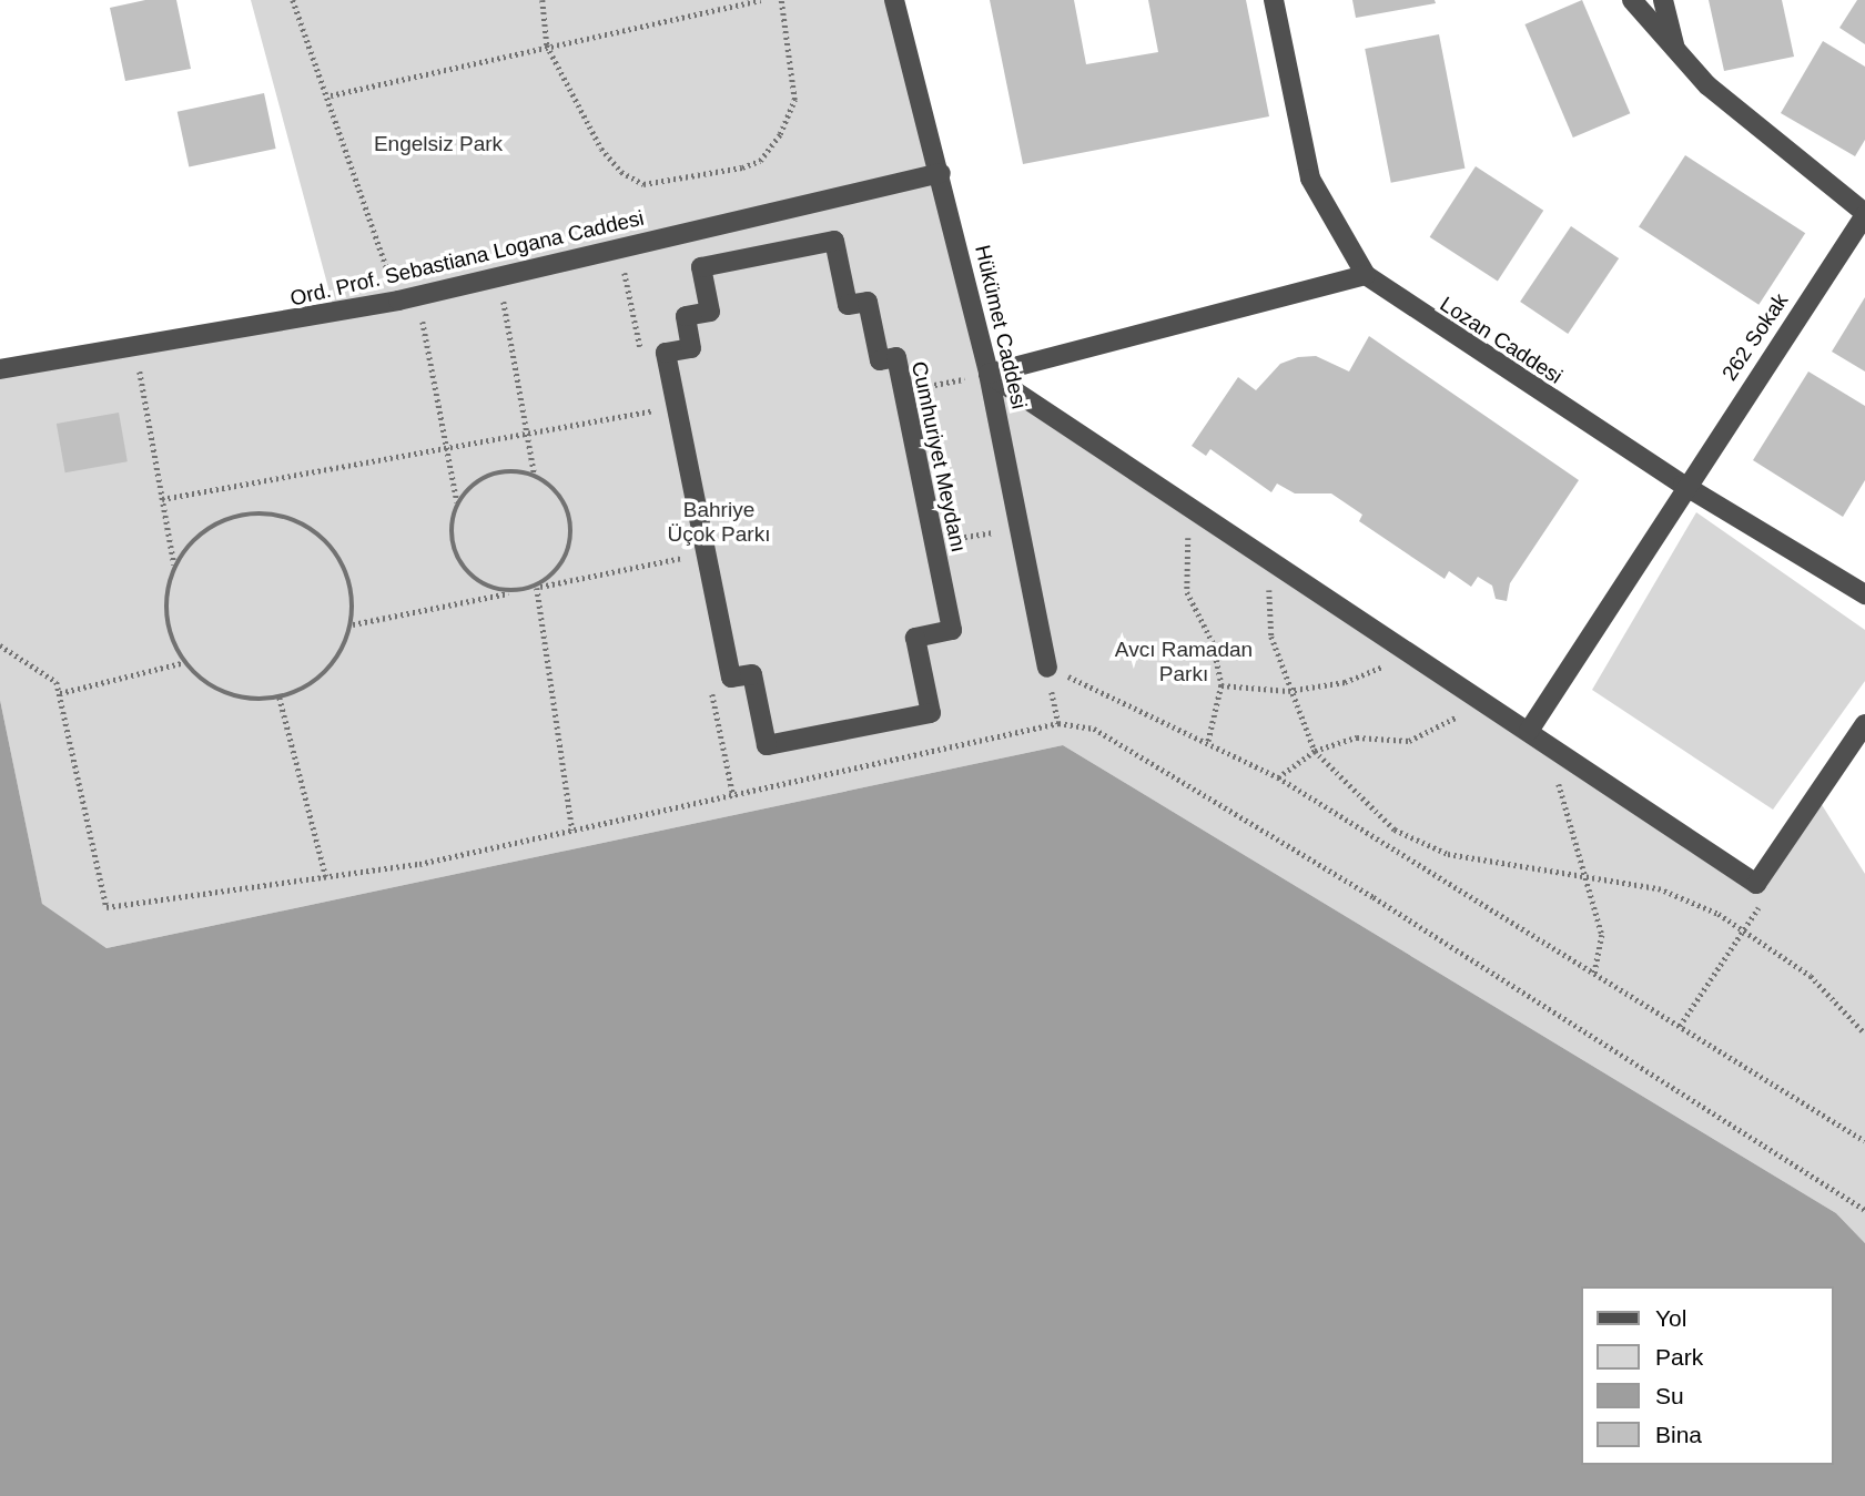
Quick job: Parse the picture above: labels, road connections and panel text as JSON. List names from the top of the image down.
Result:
{
  "streets": {
    "street": [
      "Ord. Prof. Sebastiana Logana Caddesi",
      "Hükümet Caddesi",
      "262 Sokak",
      "Lozan Caddesi",
      "Cumhuriyet Meydanı"
    ]
  },
  "crossings": [
    ["Ord. Prof. Sebastiana Logana Caddesi", "Hükümet Caddesi"],
    ["262 Sokak", "Lozan Caddesi"]
  ],
  "parks": ["Engelsiz Park", "Bahriye Üçok Parkı", "Avcı Ramadan Parkı"],
  "legend": [
    "Yol",
    "Park",
    "Su",
    "Bina"
  ]
}
